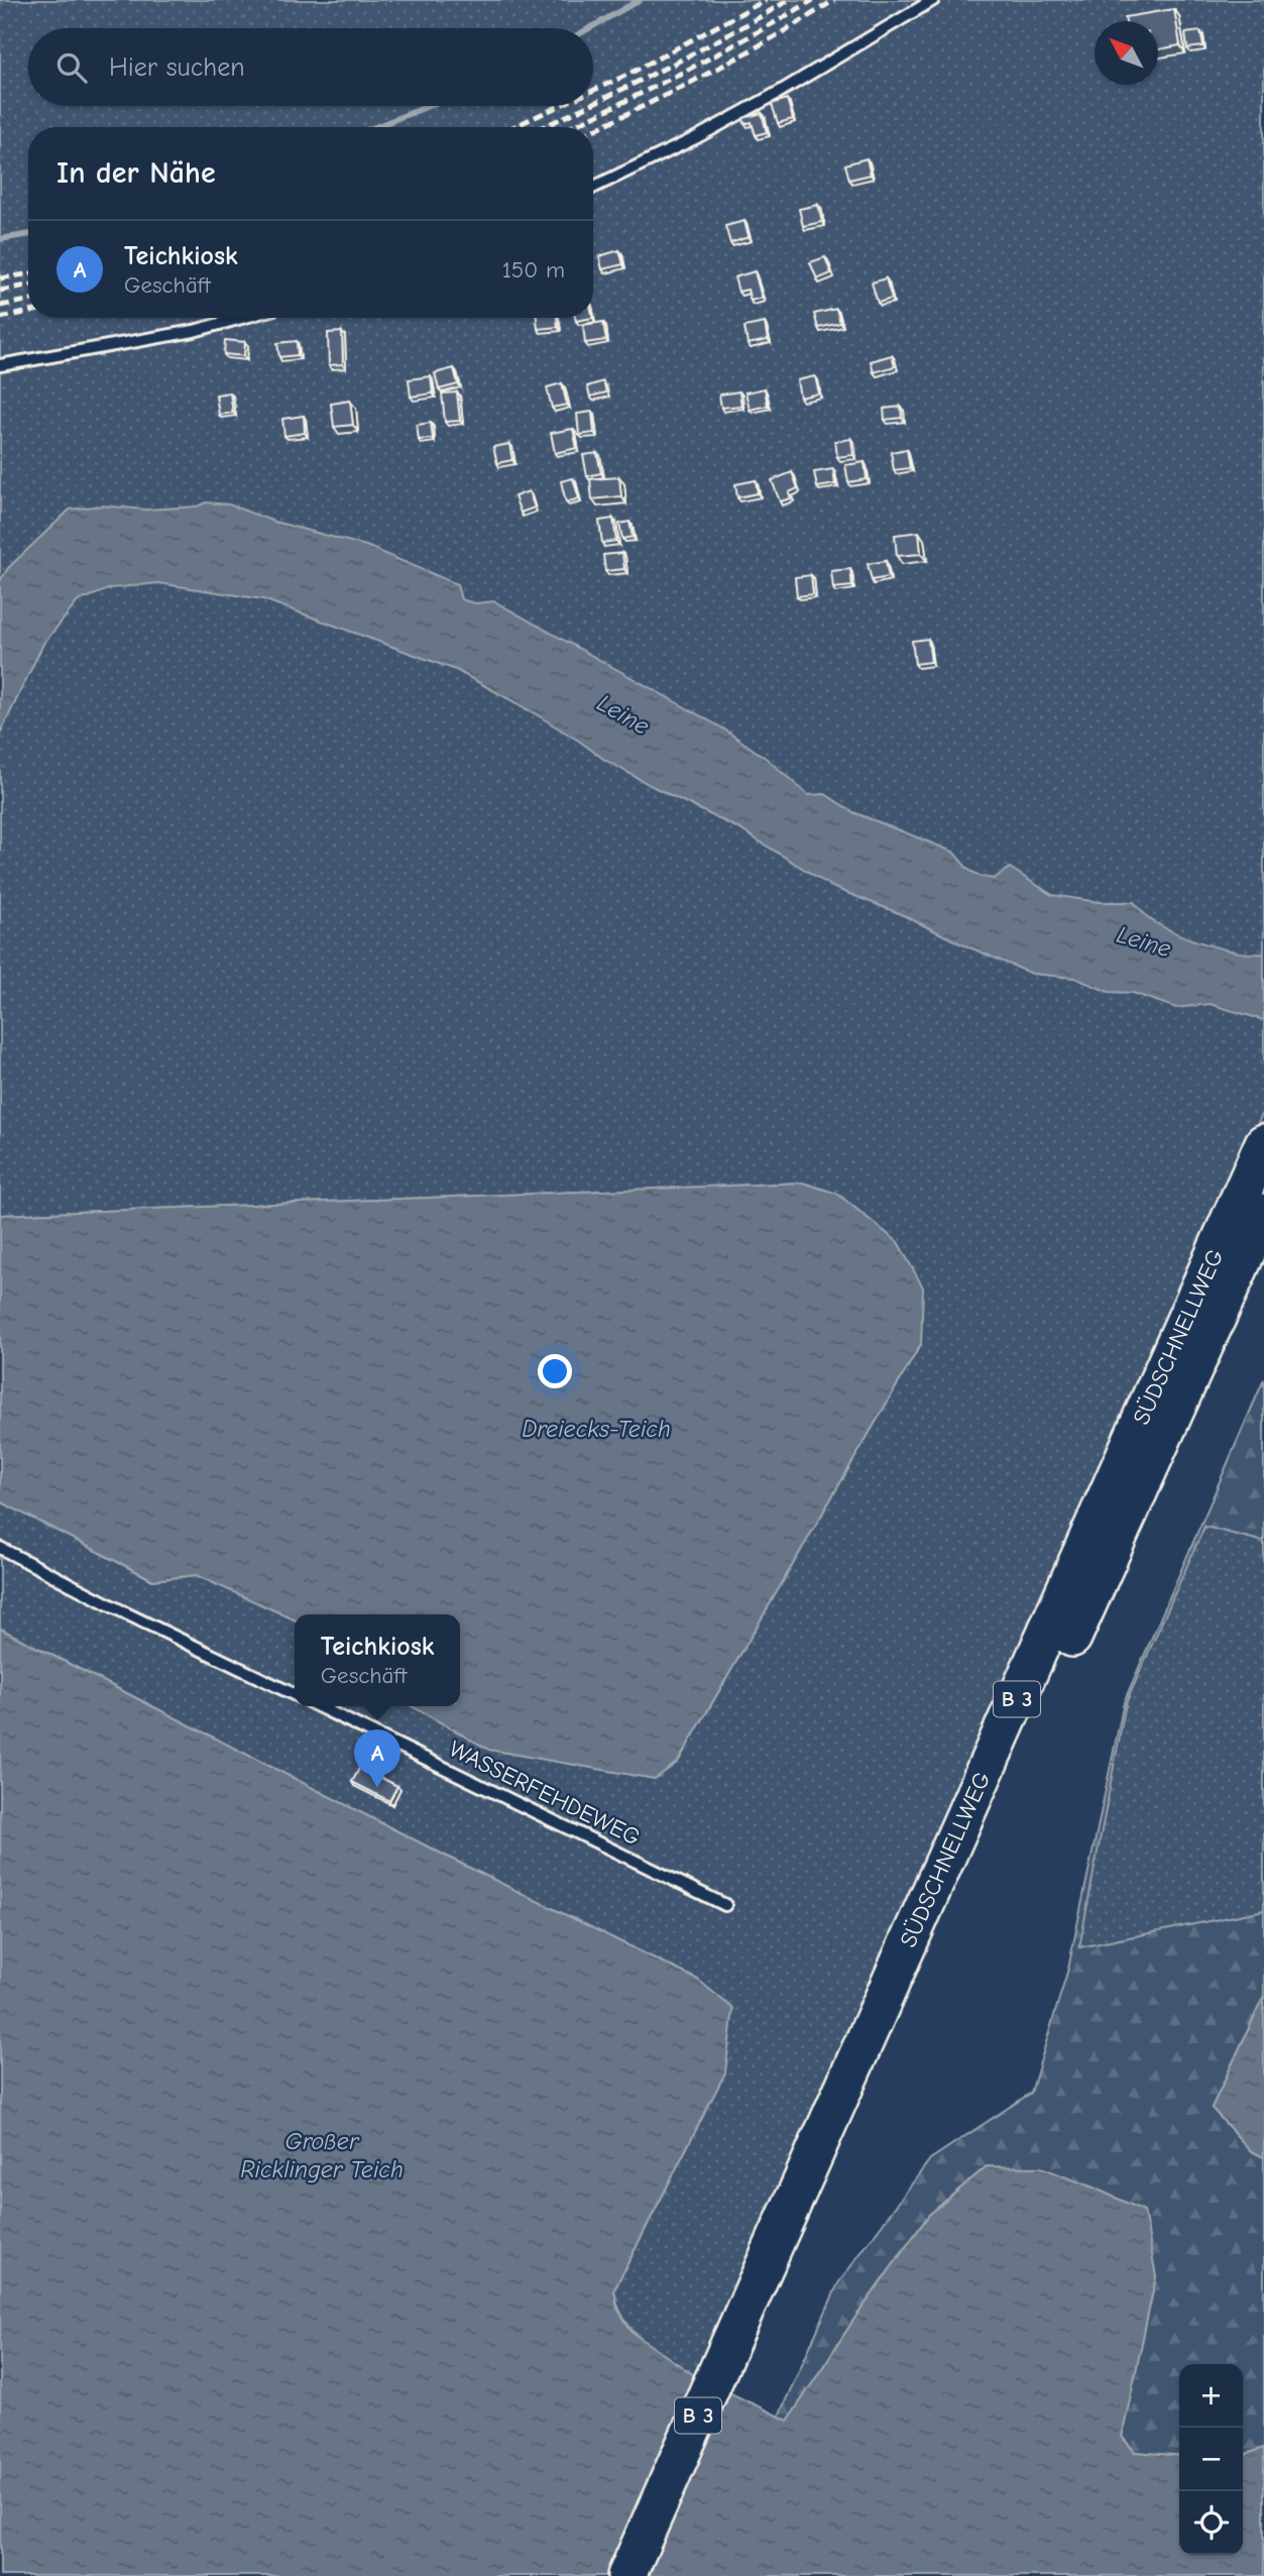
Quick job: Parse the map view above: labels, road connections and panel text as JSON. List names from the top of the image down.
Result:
{
  "streets": {
    "highway": ["SÜDSCHNELLWEG", "B 3"],
    "lane": ["WASSERFEHDEWEG"]
  },
  "water": ["Leine", "Dreiecks-Teich", "Großer Ricklinger Teich"],
  "north": "top left",
  "page": {
    "search": "Hier suchen",
    "heading": "In der Nähe",
    "list": [
      {
        "mark": "A",
        "name": "Teichkiosk",
        "note": "Geschäft",
        "value": "150 m"
      }
    ],
    "popup": ["Teichkiosk", "Geschäft"],
    "pins": "A",
    "map_buttons": ["+", "−"]
  }
}
